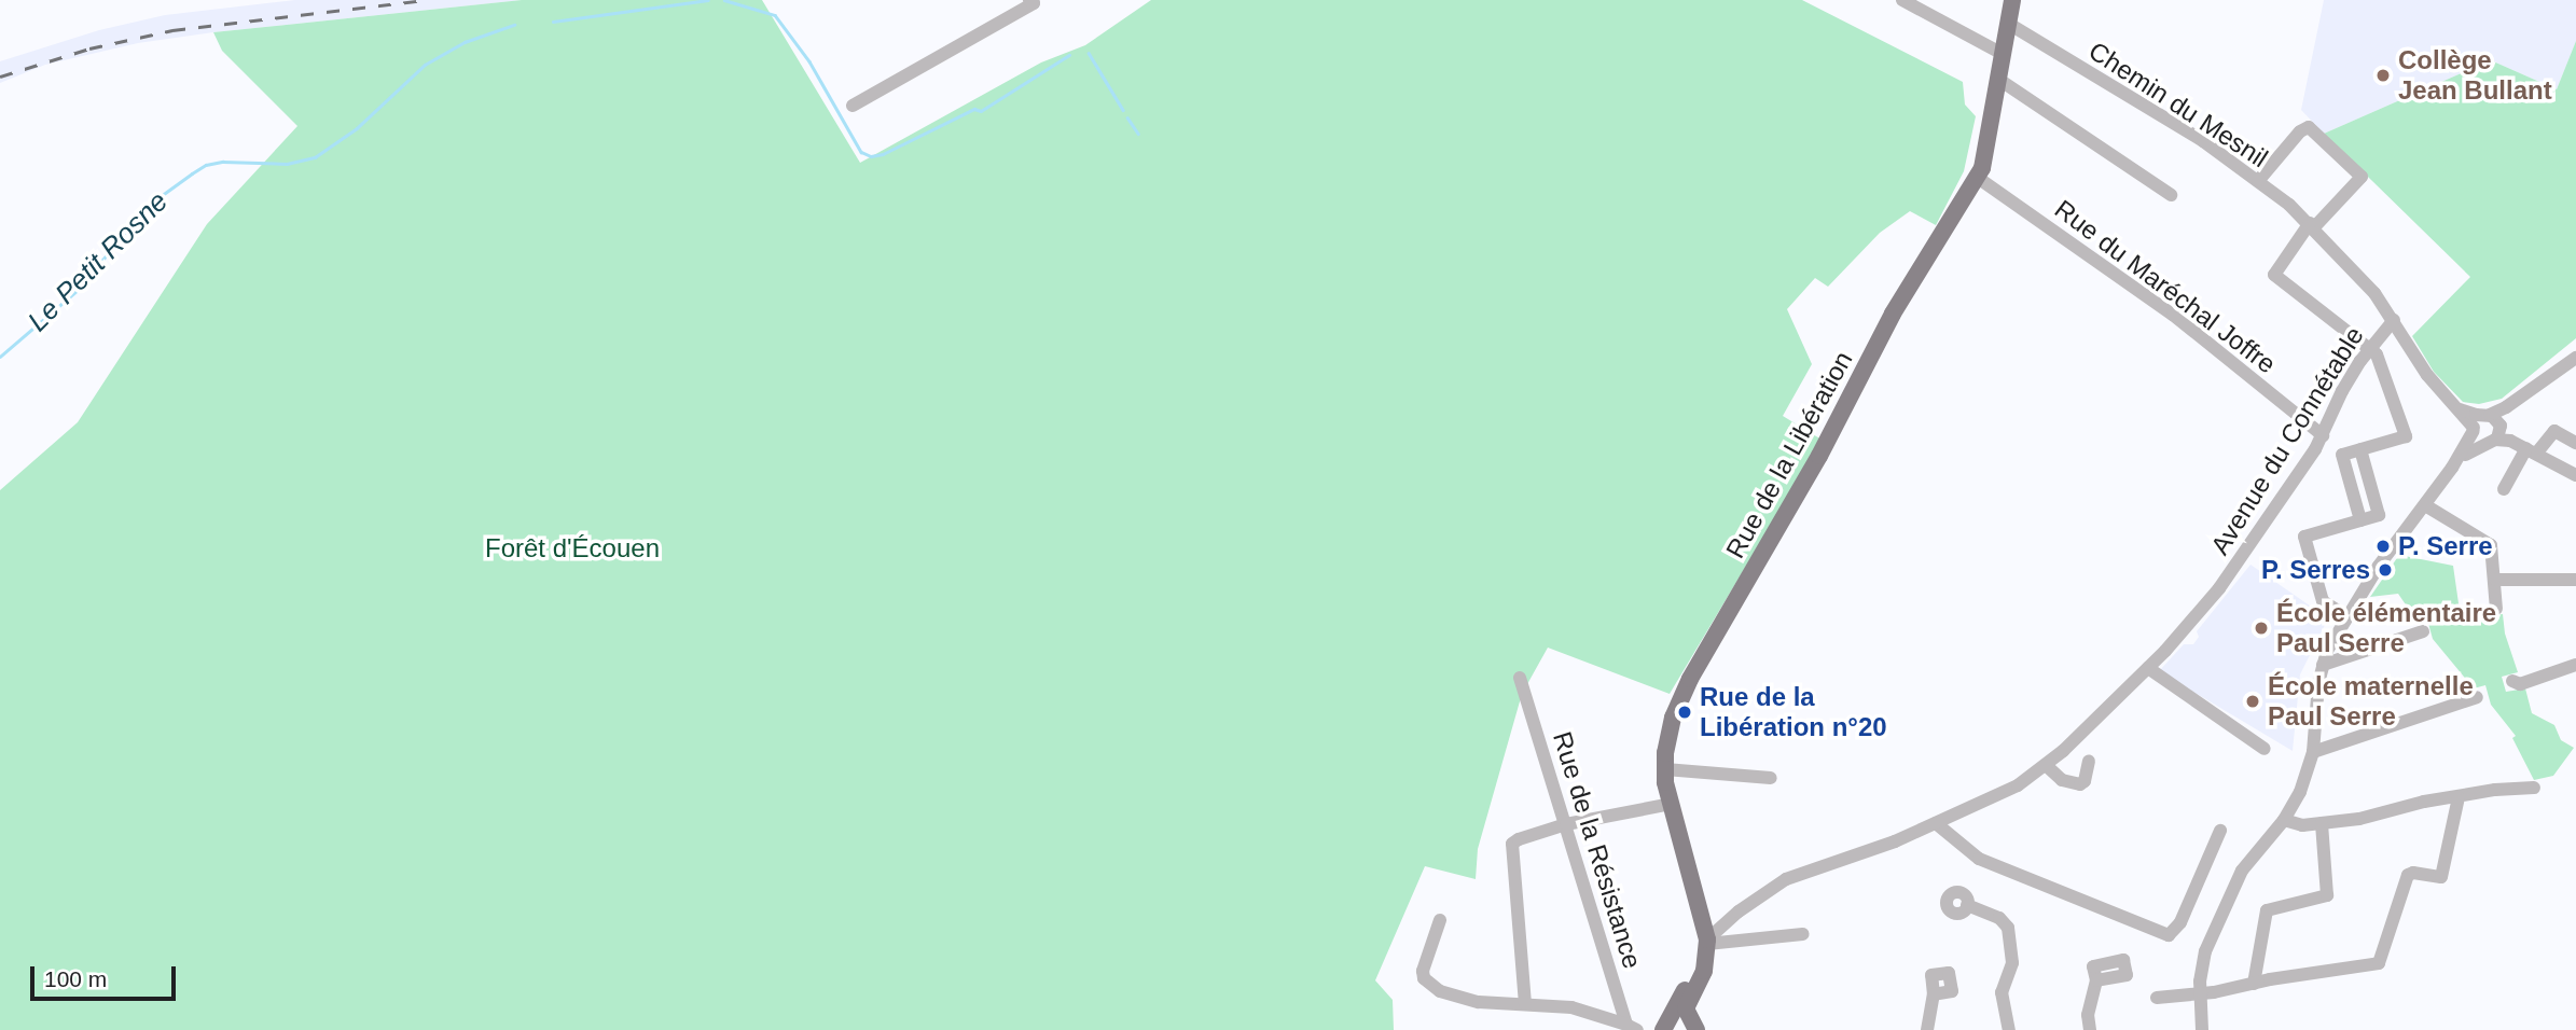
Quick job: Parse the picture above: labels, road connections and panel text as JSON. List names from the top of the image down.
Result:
{
  "streets": {
    "main road": ["Rue de la Libération"],
    "street": [
      "Chemin du Mesnil",
      "Rue du Maréchal Joffre",
      "Avenue du Connétable",
      "Rue de la Résistance"
    ]
  },
  "crossings": [
    ["Chemin du Mesnil", "Avenue du Connétable"],
    ["Chemin du Mesnil", "Rue de la Libération"],
    ["Rue du Maréchal Joffre", "Avenue du Connétable"],
    ["Rue du Maréchal Joffre", "Rue de la Libération"],
    ["Avenue du Connétable", "Rue de la Libération"]
  ],
  "water": ["Le Petit Rosne"],
  "parks": ["Forêt d'Écouen"],
  "places": [
    "Collège Jean Bullant",
    "P. Serre",
    "P. Serres",
    "École élémentaire Paul Serre",
    "École maternelle Paul Serre",
    "Rue de la Libération n°20"
  ],
  "scale_bar": "100 m"
}
